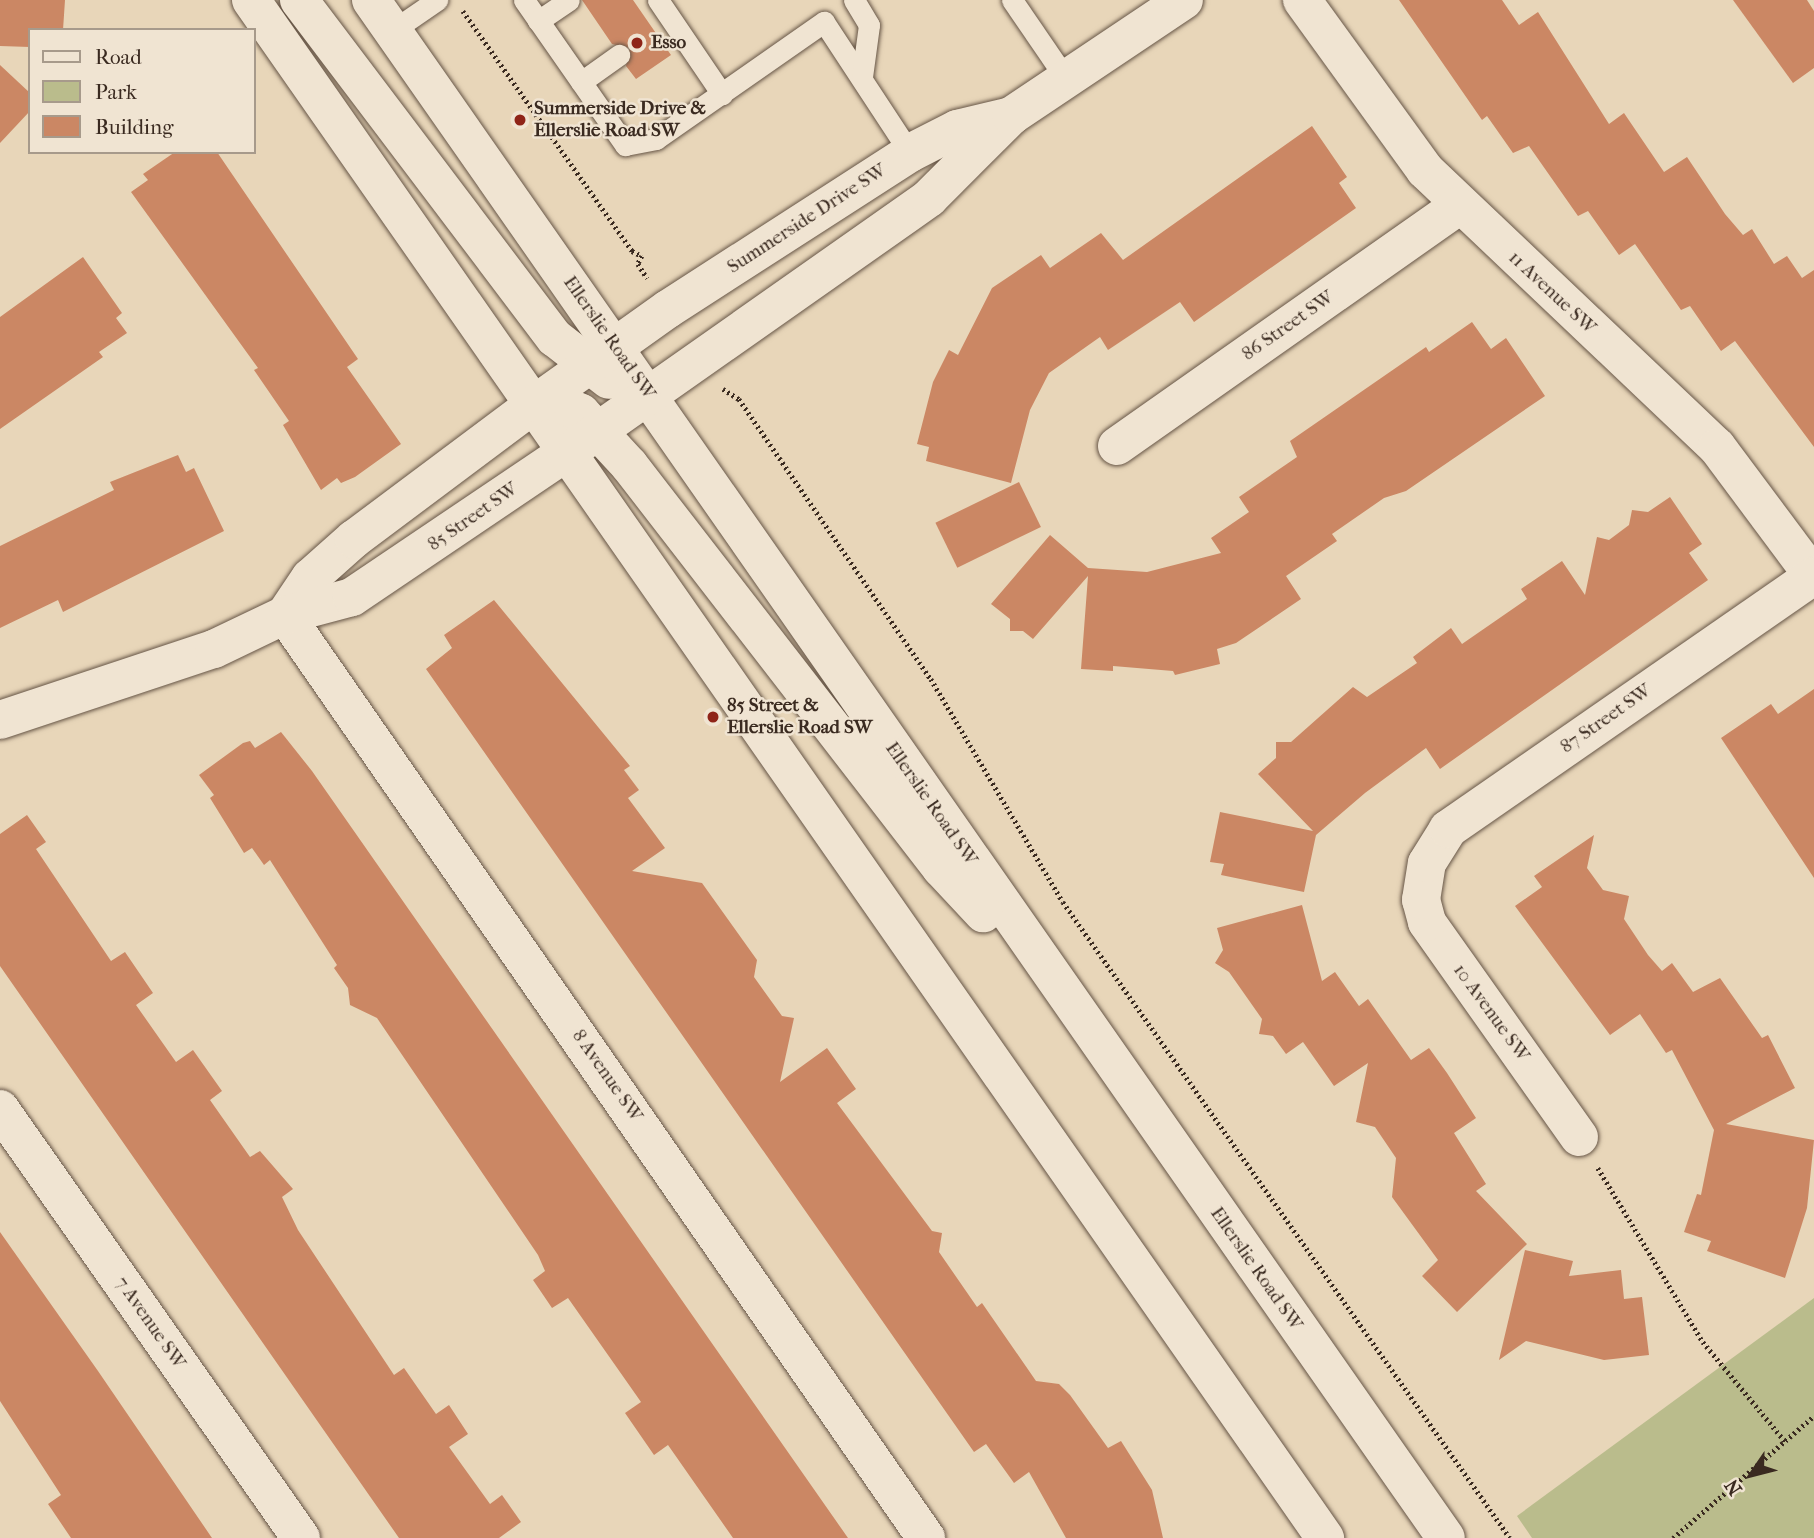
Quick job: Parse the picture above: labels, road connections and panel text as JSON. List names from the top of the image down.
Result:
{
  "streets": {
    "street": [
      "Summerside Drive SW",
      "11 Avenue SW",
      "86 Street SW",
      "Ellerslie Road SW",
      "85 Street SW",
      "87 Street SW",
      "10 Avenue SW",
      "8 Avenue SW",
      "7 Avenue SW"
    ]
  },
  "crossings": [
    ["Summerside Drive SW", "Ellerslie Road SW"],
    ["Summerside Drive SW", "85 Street SW"],
    ["11 Avenue SW", "86 Street SW"],
    ["11 Avenue SW", "87 Street SW"],
    ["Ellerslie Road SW", "85 Street SW"],
    ["85 Street SW", "8 Avenue SW"],
    ["87 Street SW", "10 Avenue SW"]
  ],
  "places": ["Esso", "Summerside Drive & Ellerslie Road SW", "85 Street & Ellerslie Road SW"],
  "legend": ["Road", "Park", "Building"],
  "north": "bottom left"
}
